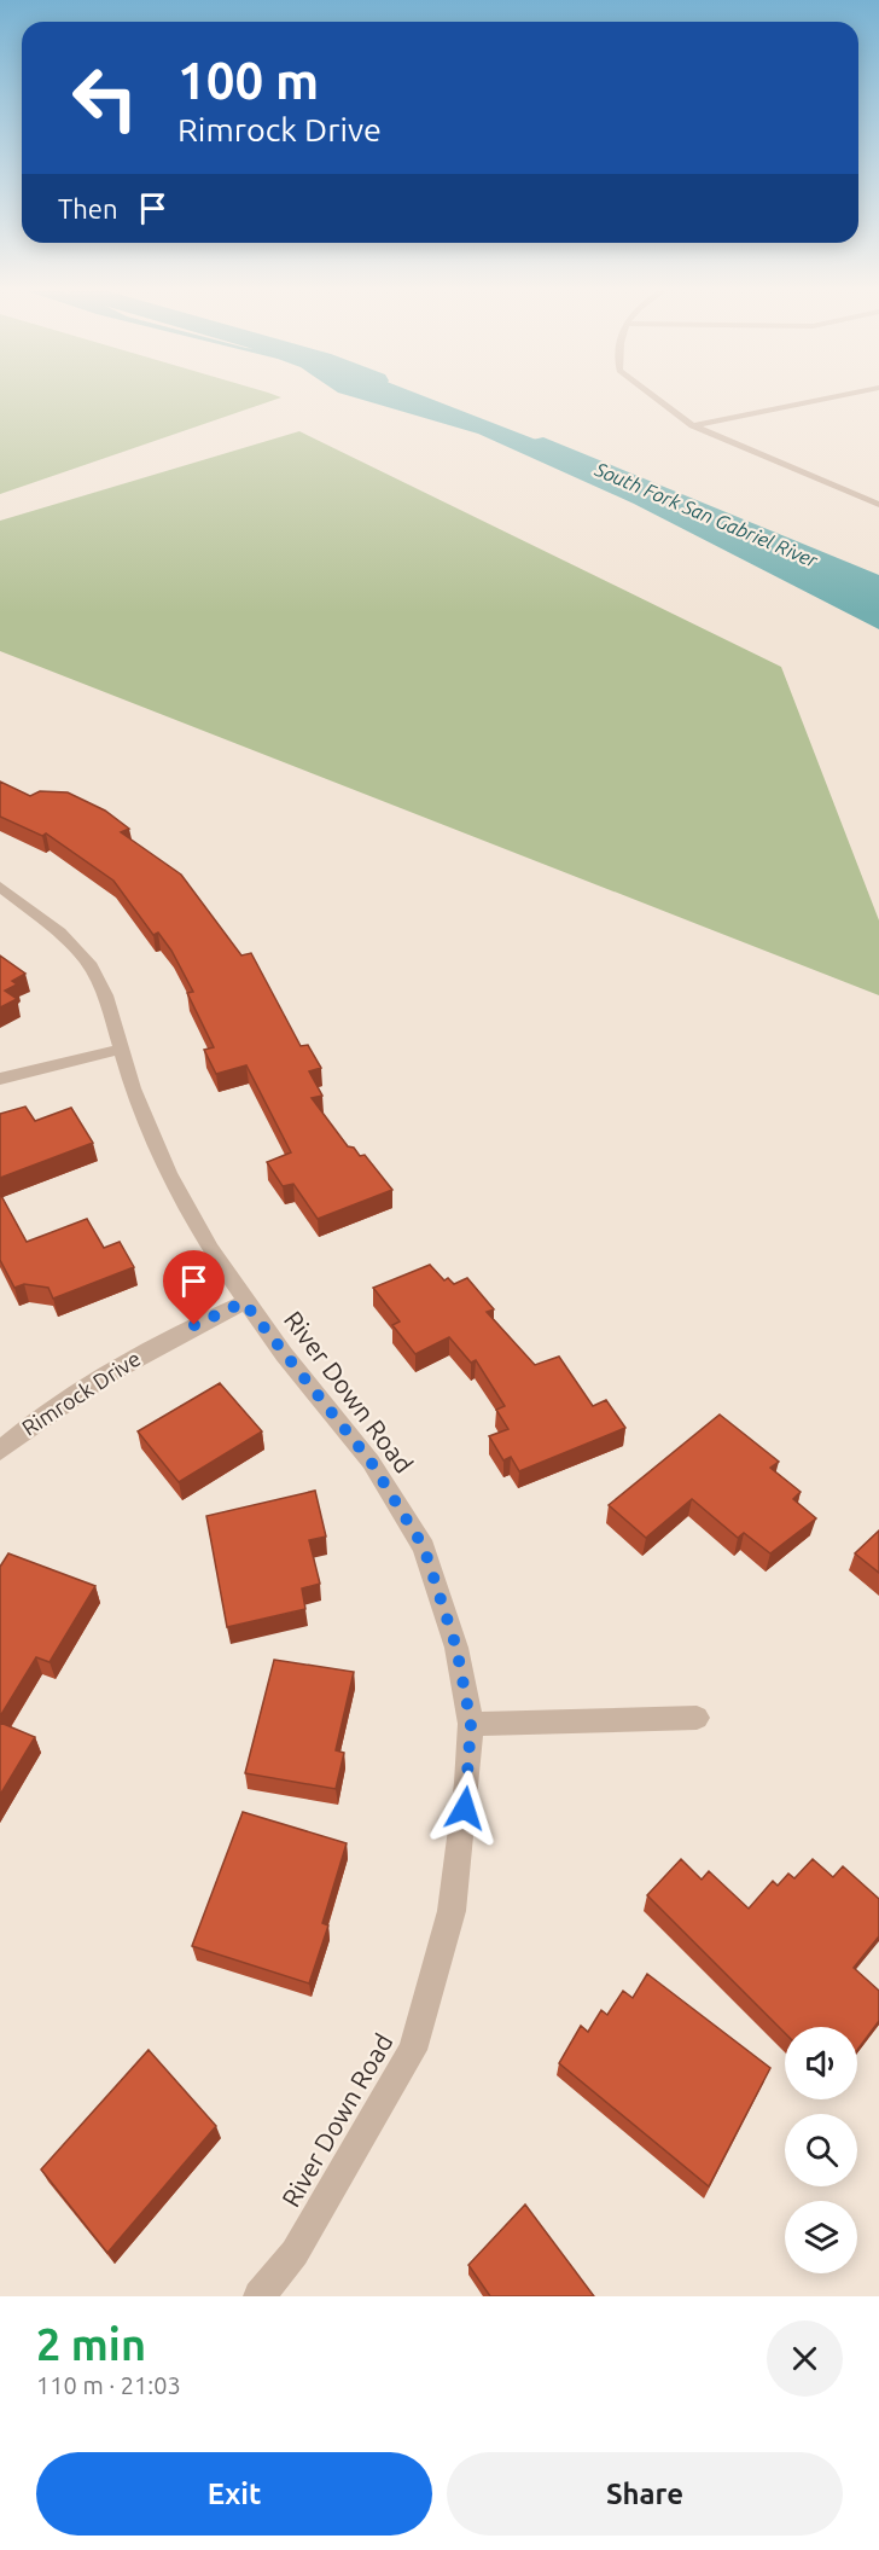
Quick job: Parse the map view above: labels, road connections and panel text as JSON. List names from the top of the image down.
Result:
{
  "streets": {
    "street": ["River Down Road", "Rimrock Drive"]
  },
  "crossings": [
    ["River Down Road", "Rimrock Drive"]
  ],
  "water": ["South Fork San Gabriel River"],
  "page": {
    "turn": ["100 m", "Rimrock Drive"],
    "then": "Then",
    "heading": ["2 min", "110 m · 21:03"],
    "buttons": ["Exit", "Share"]
  }
}
